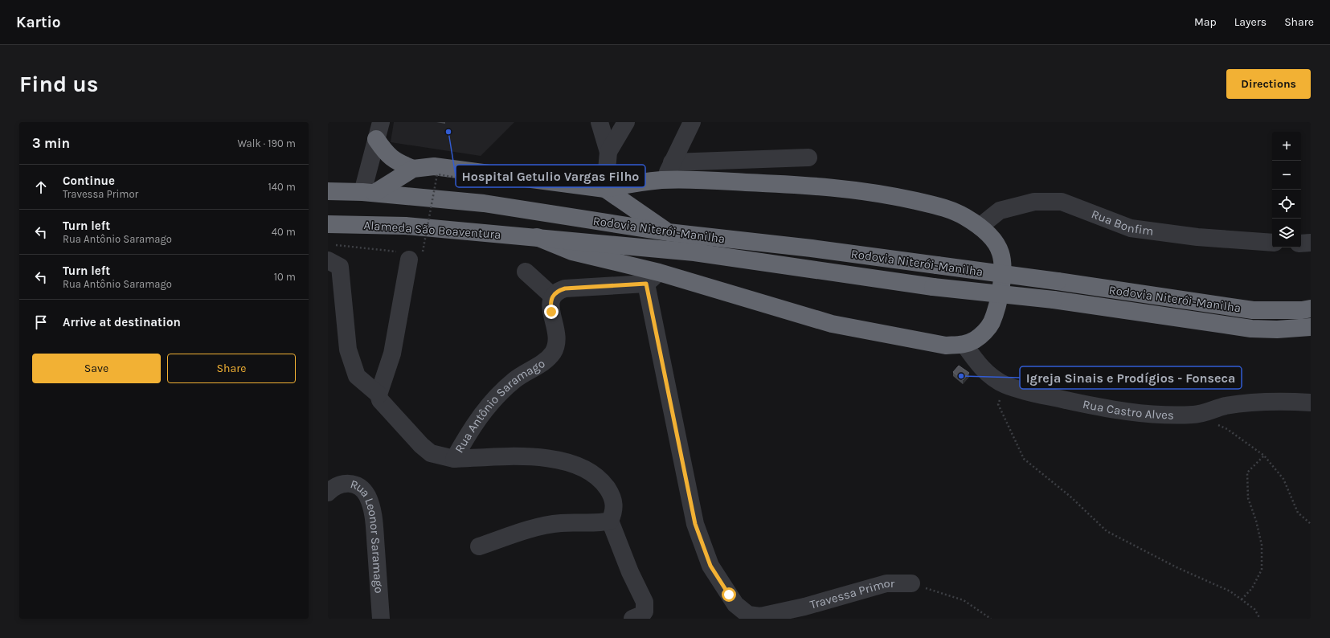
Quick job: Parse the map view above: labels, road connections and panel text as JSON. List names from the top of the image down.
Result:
{
  "streets": {
    "highway": ["Alameda São Boaventura", "Rodovia Niterói-Manilha"],
    "street": [
      "Rua Bonfim",
      "Rua Antônio Saramago",
      "Rua Castro Alves",
      "Rua Leonor Saramago",
      "Travessa Primor"
    ]
  },
  "crossings": [
    ["Alameda São Boaventura", "Rodovia Niterói-Manilha"]
  ],
  "places": ["Hospital Getulio Vargas Filho", "Igreja Sinais e Prodígios - Fonseca"],
  "page": {
    "header": "Kartio",
    "nav": ["Map", "Layers", "Share"],
    "buttons": [
      "Directions",
      ["Save", "Share"]
    ],
    "title": "Find us",
    "heading": ["3 min", "Walk · 190 m"],
    "map_buttons": ["+", "−"],
    "list": [
      ["Continue", "Travessa Primor", "140 m"],
      ["Turn left", "Rua Antônio Saramago", "40 m"],
      ["Turn left", "Rua Antônio Saramago", "10 m"],
      "Arrive at destination"
    ]
  }
}
